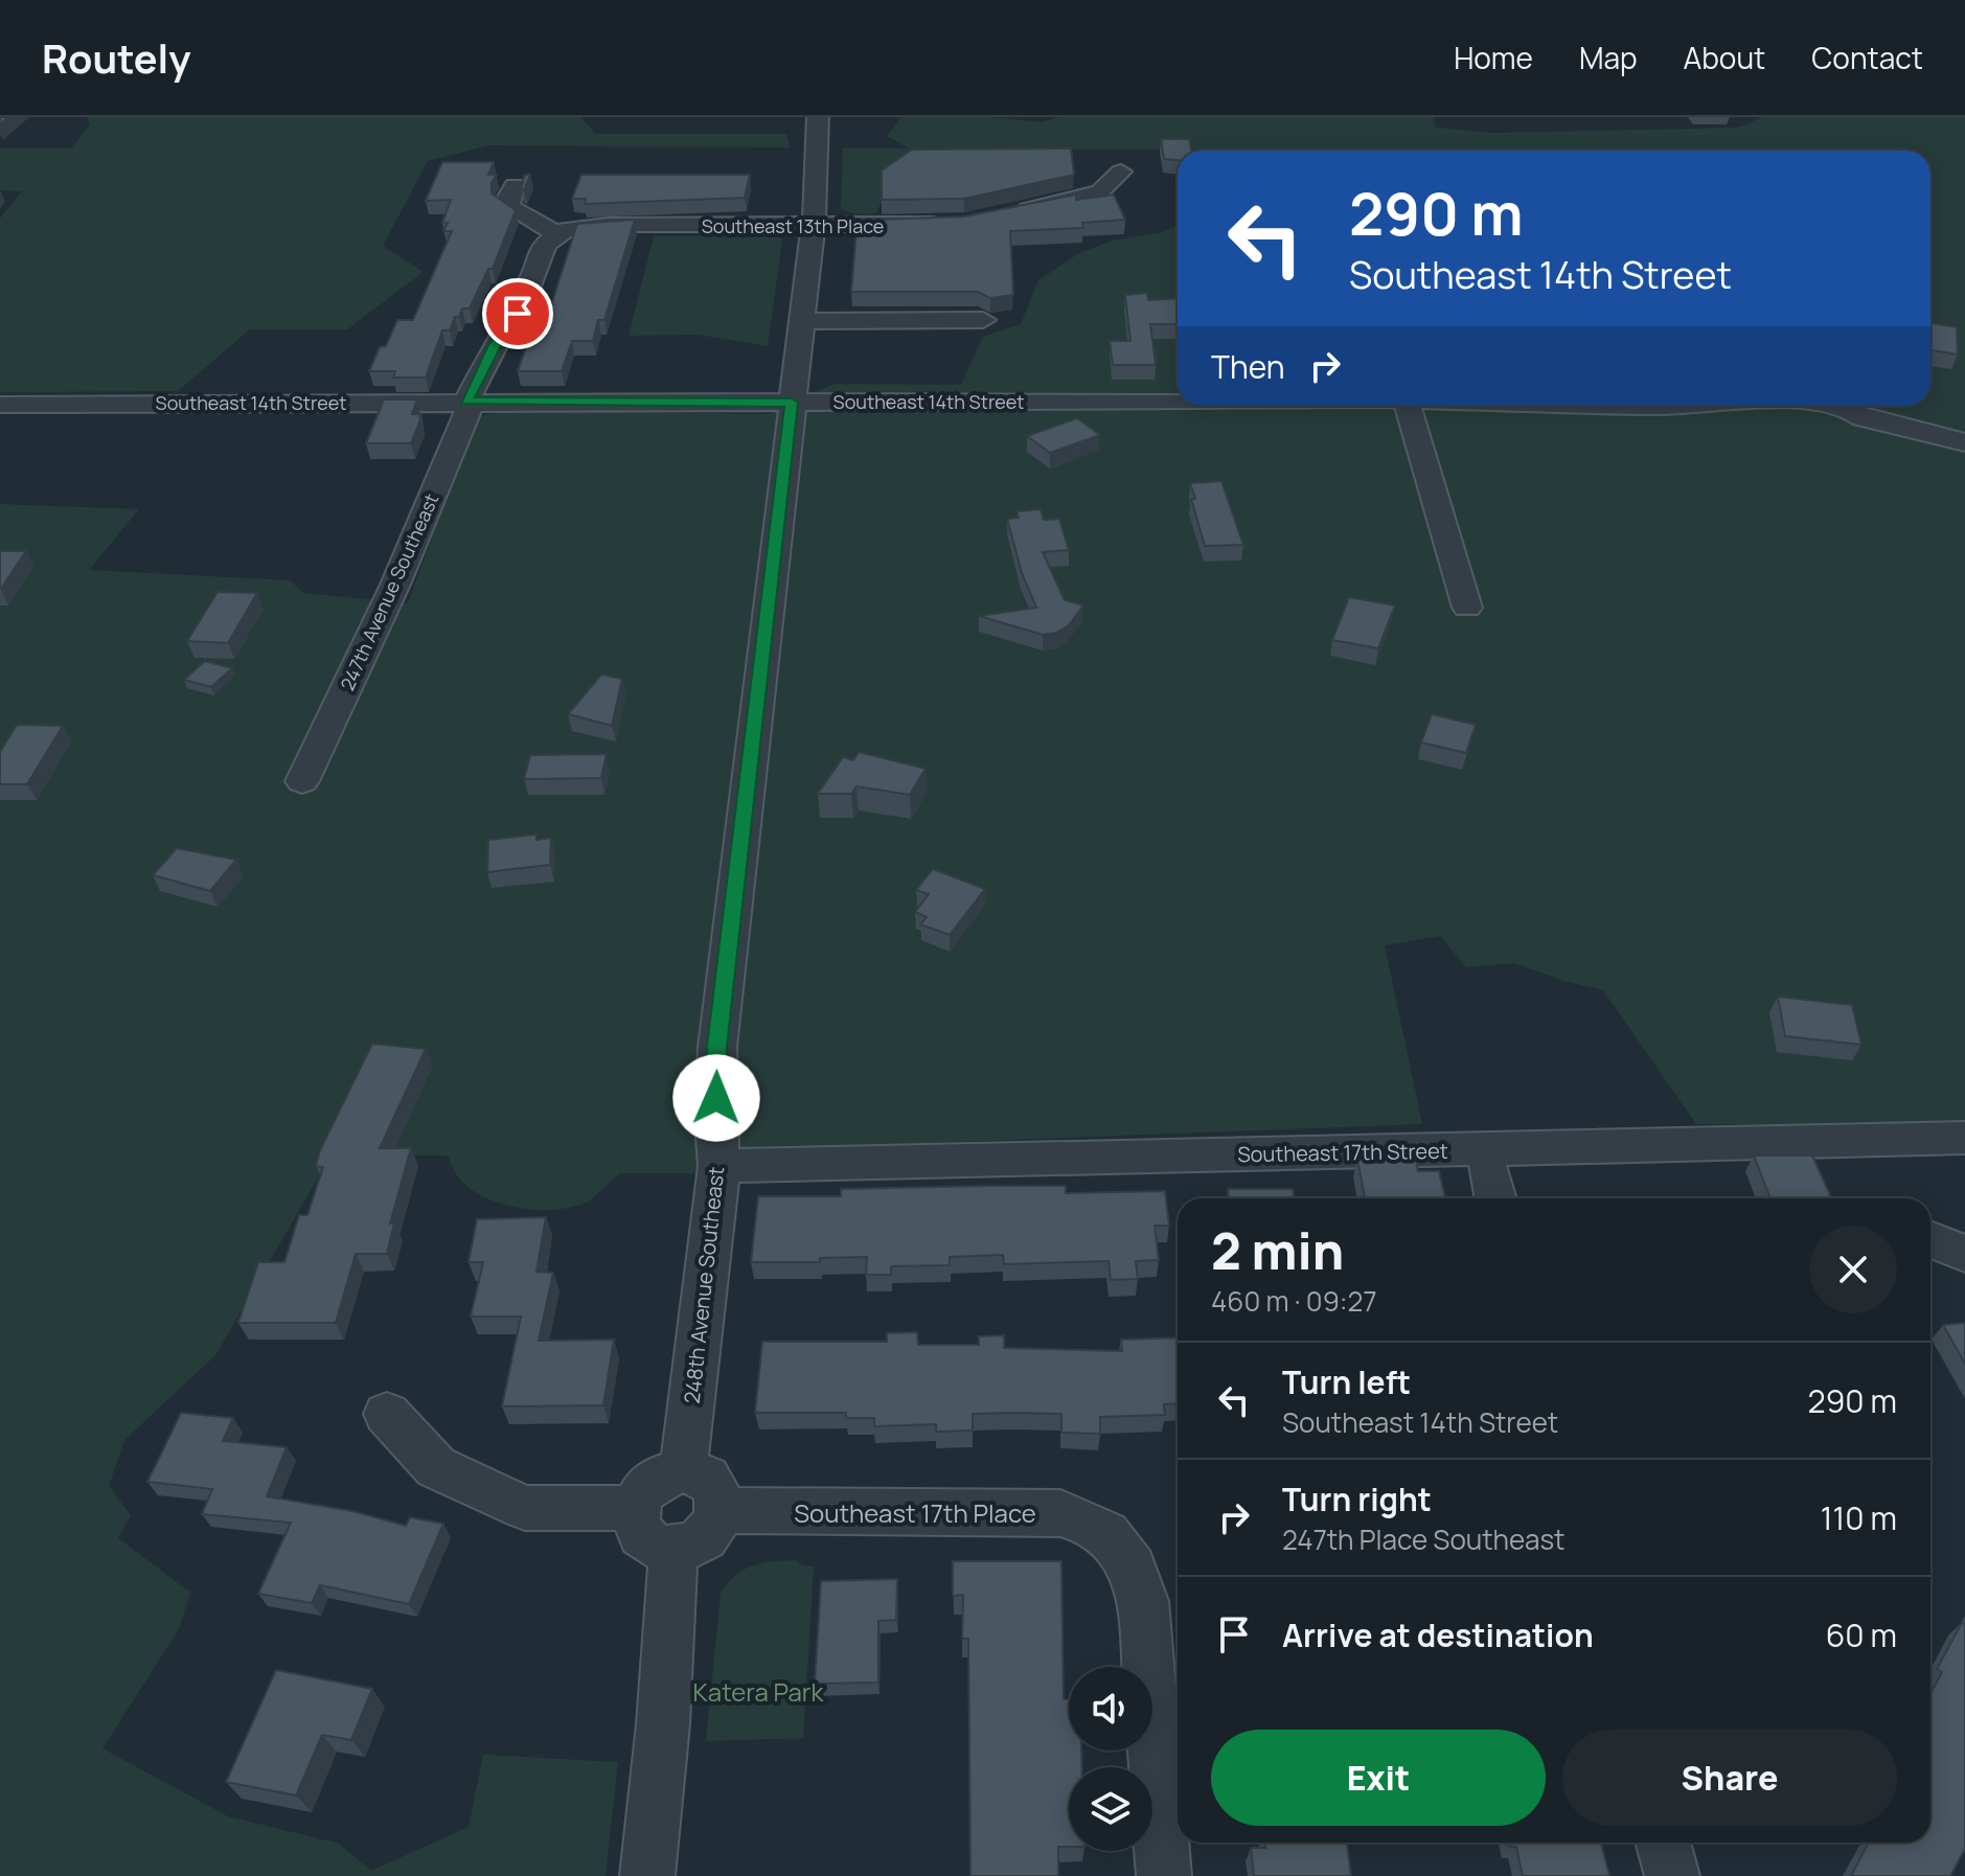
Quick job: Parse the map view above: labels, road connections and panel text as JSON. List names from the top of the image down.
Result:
{
  "streets": {
    "street": [
      "Southeast 13th Place",
      "Southeast 14th Street",
      "247th Avenue Southeast",
      "Southeast 17th Street",
      "248th Avenue Southeast",
      "Southeast 17th Place"
    ]
  },
  "crossings": [
    ["Southeast 13th Place", "247th Avenue Southeast"],
    ["Southeast 13th Place", "248th Avenue Southeast"],
    ["Southeast 14th Street", "247th Avenue Southeast"],
    ["Southeast 14th Street", "248th Avenue Southeast"],
    ["Southeast 17th Street", "248th Avenue Southeast"],
    ["248th Avenue Southeast", "Southeast 17th Place"]
  ],
  "parks": ["Katera Park"],
  "page": {
    "header": "Routely",
    "nav": [
      "Home",
      "Map",
      "About",
      "Contact"
    ],
    "turn": ["290 m", "Southeast 14th Street"],
    "then": "Then",
    "heading": ["2 min", "460 m · 09:27"],
    "list": [
      {
        "name": "Turn left",
        "note": "Southeast 14th Street",
        "value": "290 m"
      },
      {
        "name": "Turn right",
        "note": "247th Place Southeast",
        "value": "110 m"
      },
      {
        "name": "Arrive at destination",
        "value": "60 m"
      }
    ],
    "buttons": ["Exit", "Share"]
  }
}
